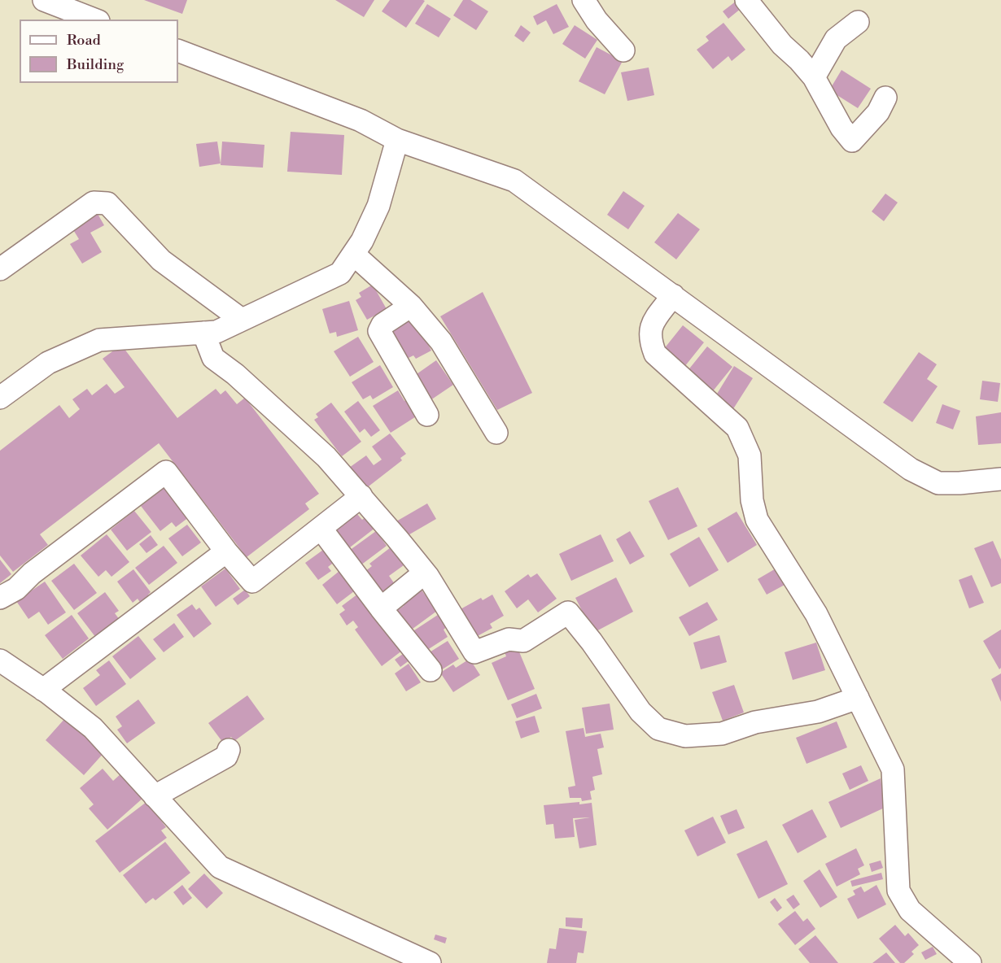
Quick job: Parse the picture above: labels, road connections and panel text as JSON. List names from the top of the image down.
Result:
{
  "legend": ["Road", "Building"]
}
